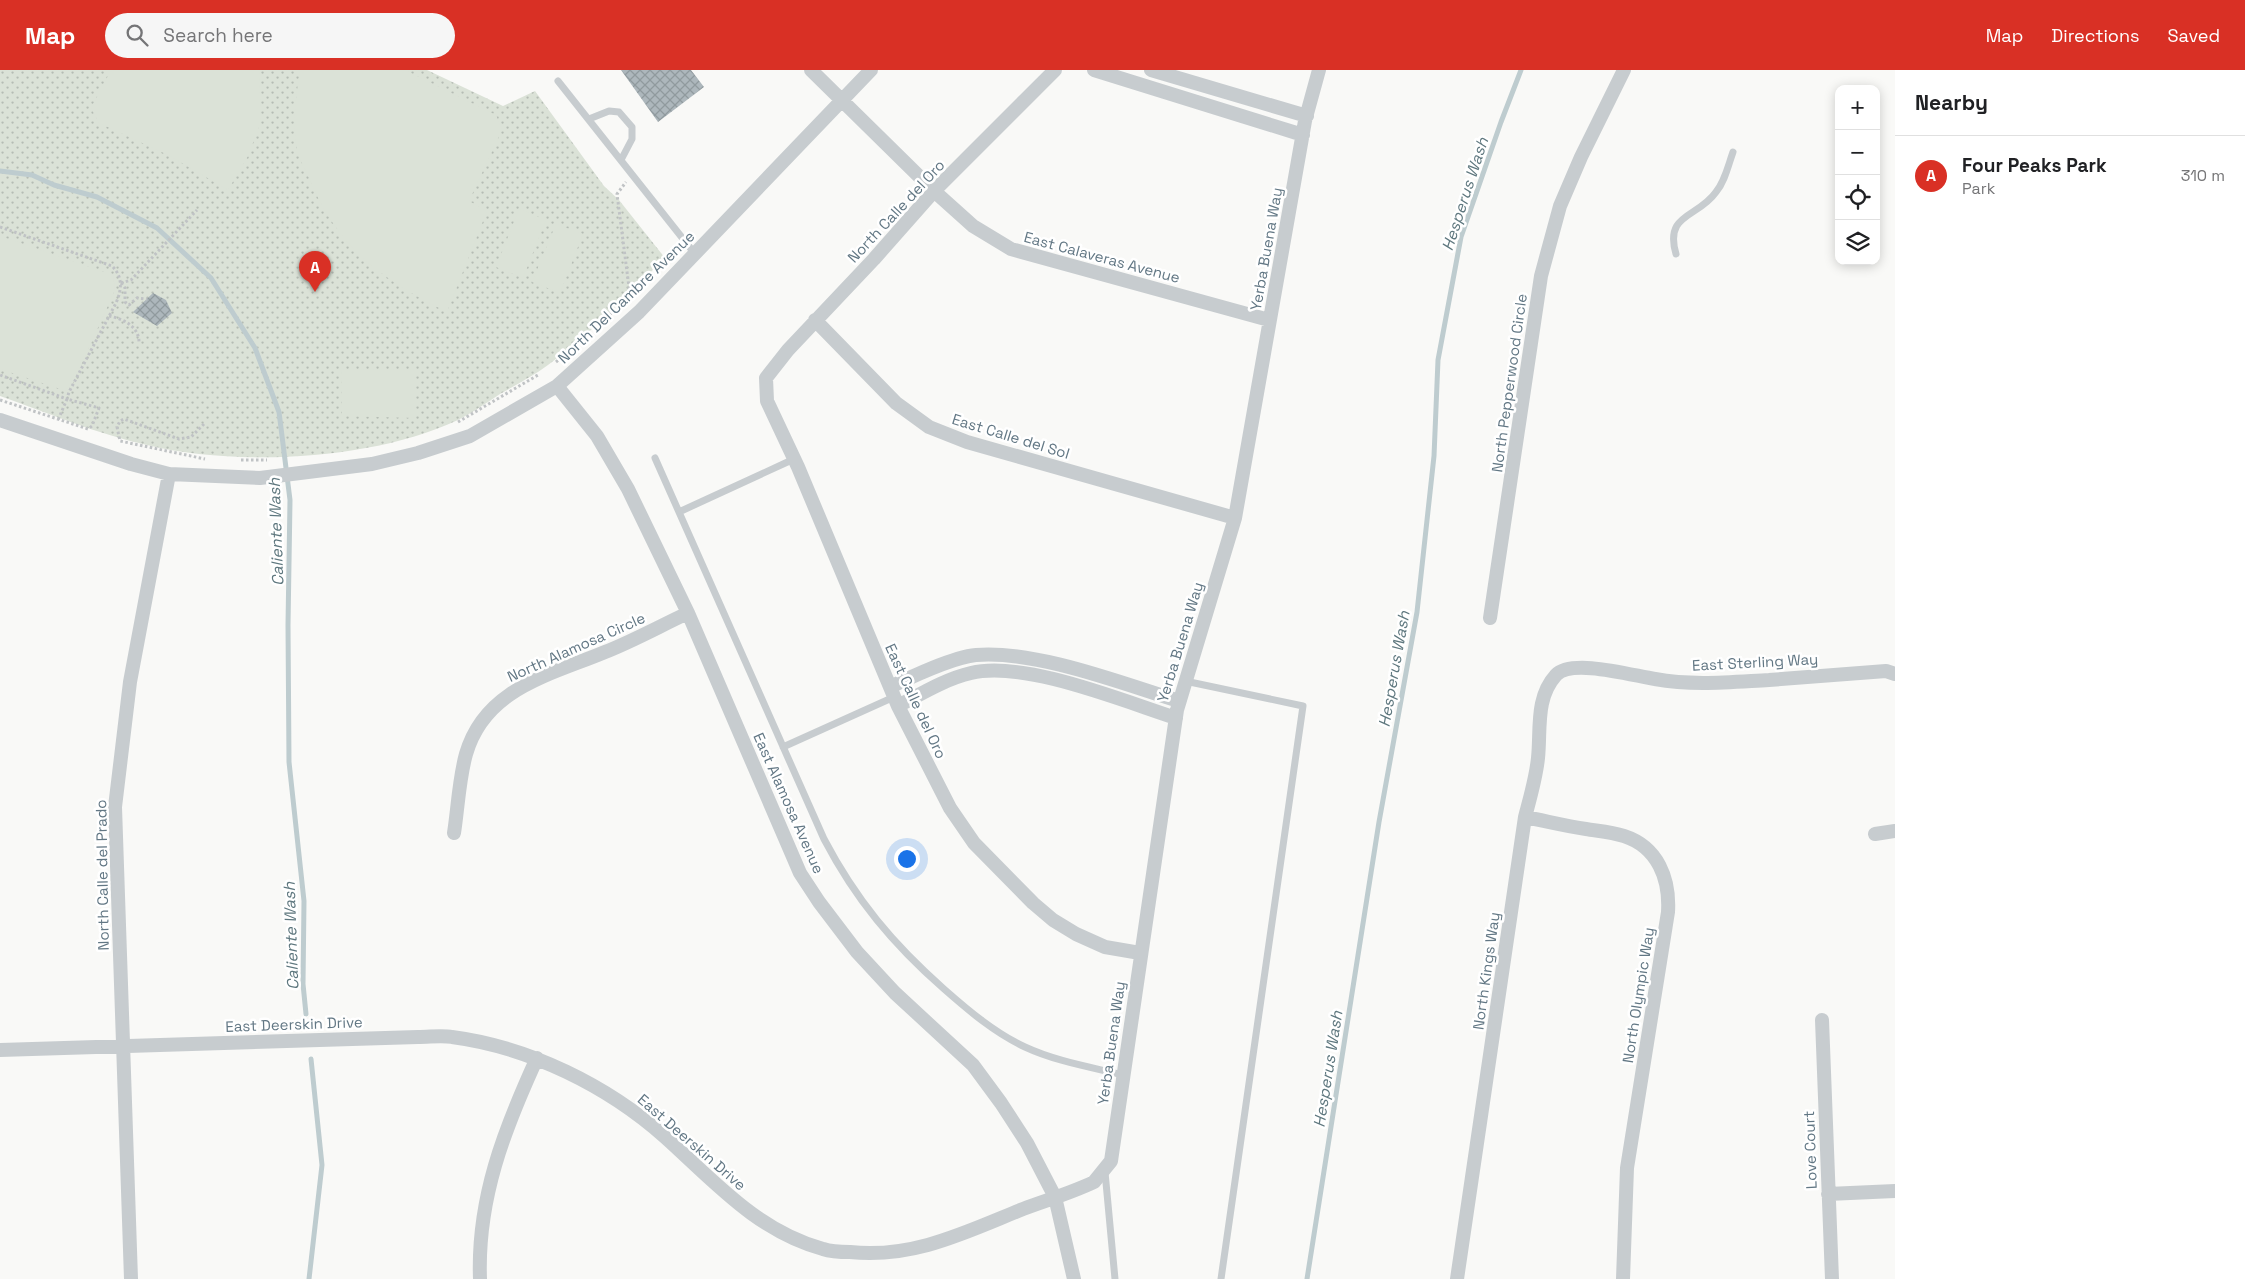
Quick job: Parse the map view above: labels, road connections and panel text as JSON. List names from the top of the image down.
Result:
{
  "streets": {
    "street": [
      "North Calle del Oro",
      "Yerba Buena Way",
      "East Calaveras Avenue",
      "North Del Cambre Avenue",
      "North Pepperwood Circle",
      "East Calle del Sol",
      "North Alamosa Circle",
      "East Sterling Way",
      "East Calle del Oro",
      "East Alamosa Avenue",
      "North Calle del Prado",
      "North Kings Way",
      "North Olympic Way",
      "East Deerskin Drive",
      "Love Court"
    ]
  },
  "crossings": [
    ["North Calle del Oro", "East Calaveras Avenue"],
    ["North Calle del Oro", "East Calle del Sol"],
    ["North Calle del Oro", "East Calle del Oro"],
    ["Yerba Buena Way", "East Calaveras Avenue"],
    ["Yerba Buena Way", "East Calle del Sol"],
    ["Yerba Buena Way", "East Calle del Oro"],
    ["East Calaveras Avenue", "North Del Cambre Avenue"],
    ["North Del Cambre Avenue", "East Alamosa Avenue"],
    ["North Del Cambre Avenue", "North Calle del Prado"],
    ["North Alamosa Circle", "East Alamosa Avenue"],
    ["East Sterling Way", "North Kings Way"],
    ["East Alamosa Avenue", "East Deerskin Drive"],
    ["North Calle del Prado", "East Deerskin Drive"],
    ["North Kings Way", "North Olympic Way"]
  ],
  "water": ["Hesperus Wash", "Caliente Wash"],
  "page": {
    "header": "Map",
    "search": "Search here",
    "nav": ["Map", "Directions", "Saved"],
    "heading": "Nearby",
    "map_buttons": ["+", "−"],
    "list": [
      {
        "mark": "A",
        "name": "Four Peaks Park",
        "note": "Park",
        "value": "310 m"
      }
    ],
    "pins": "A"
  }
}
